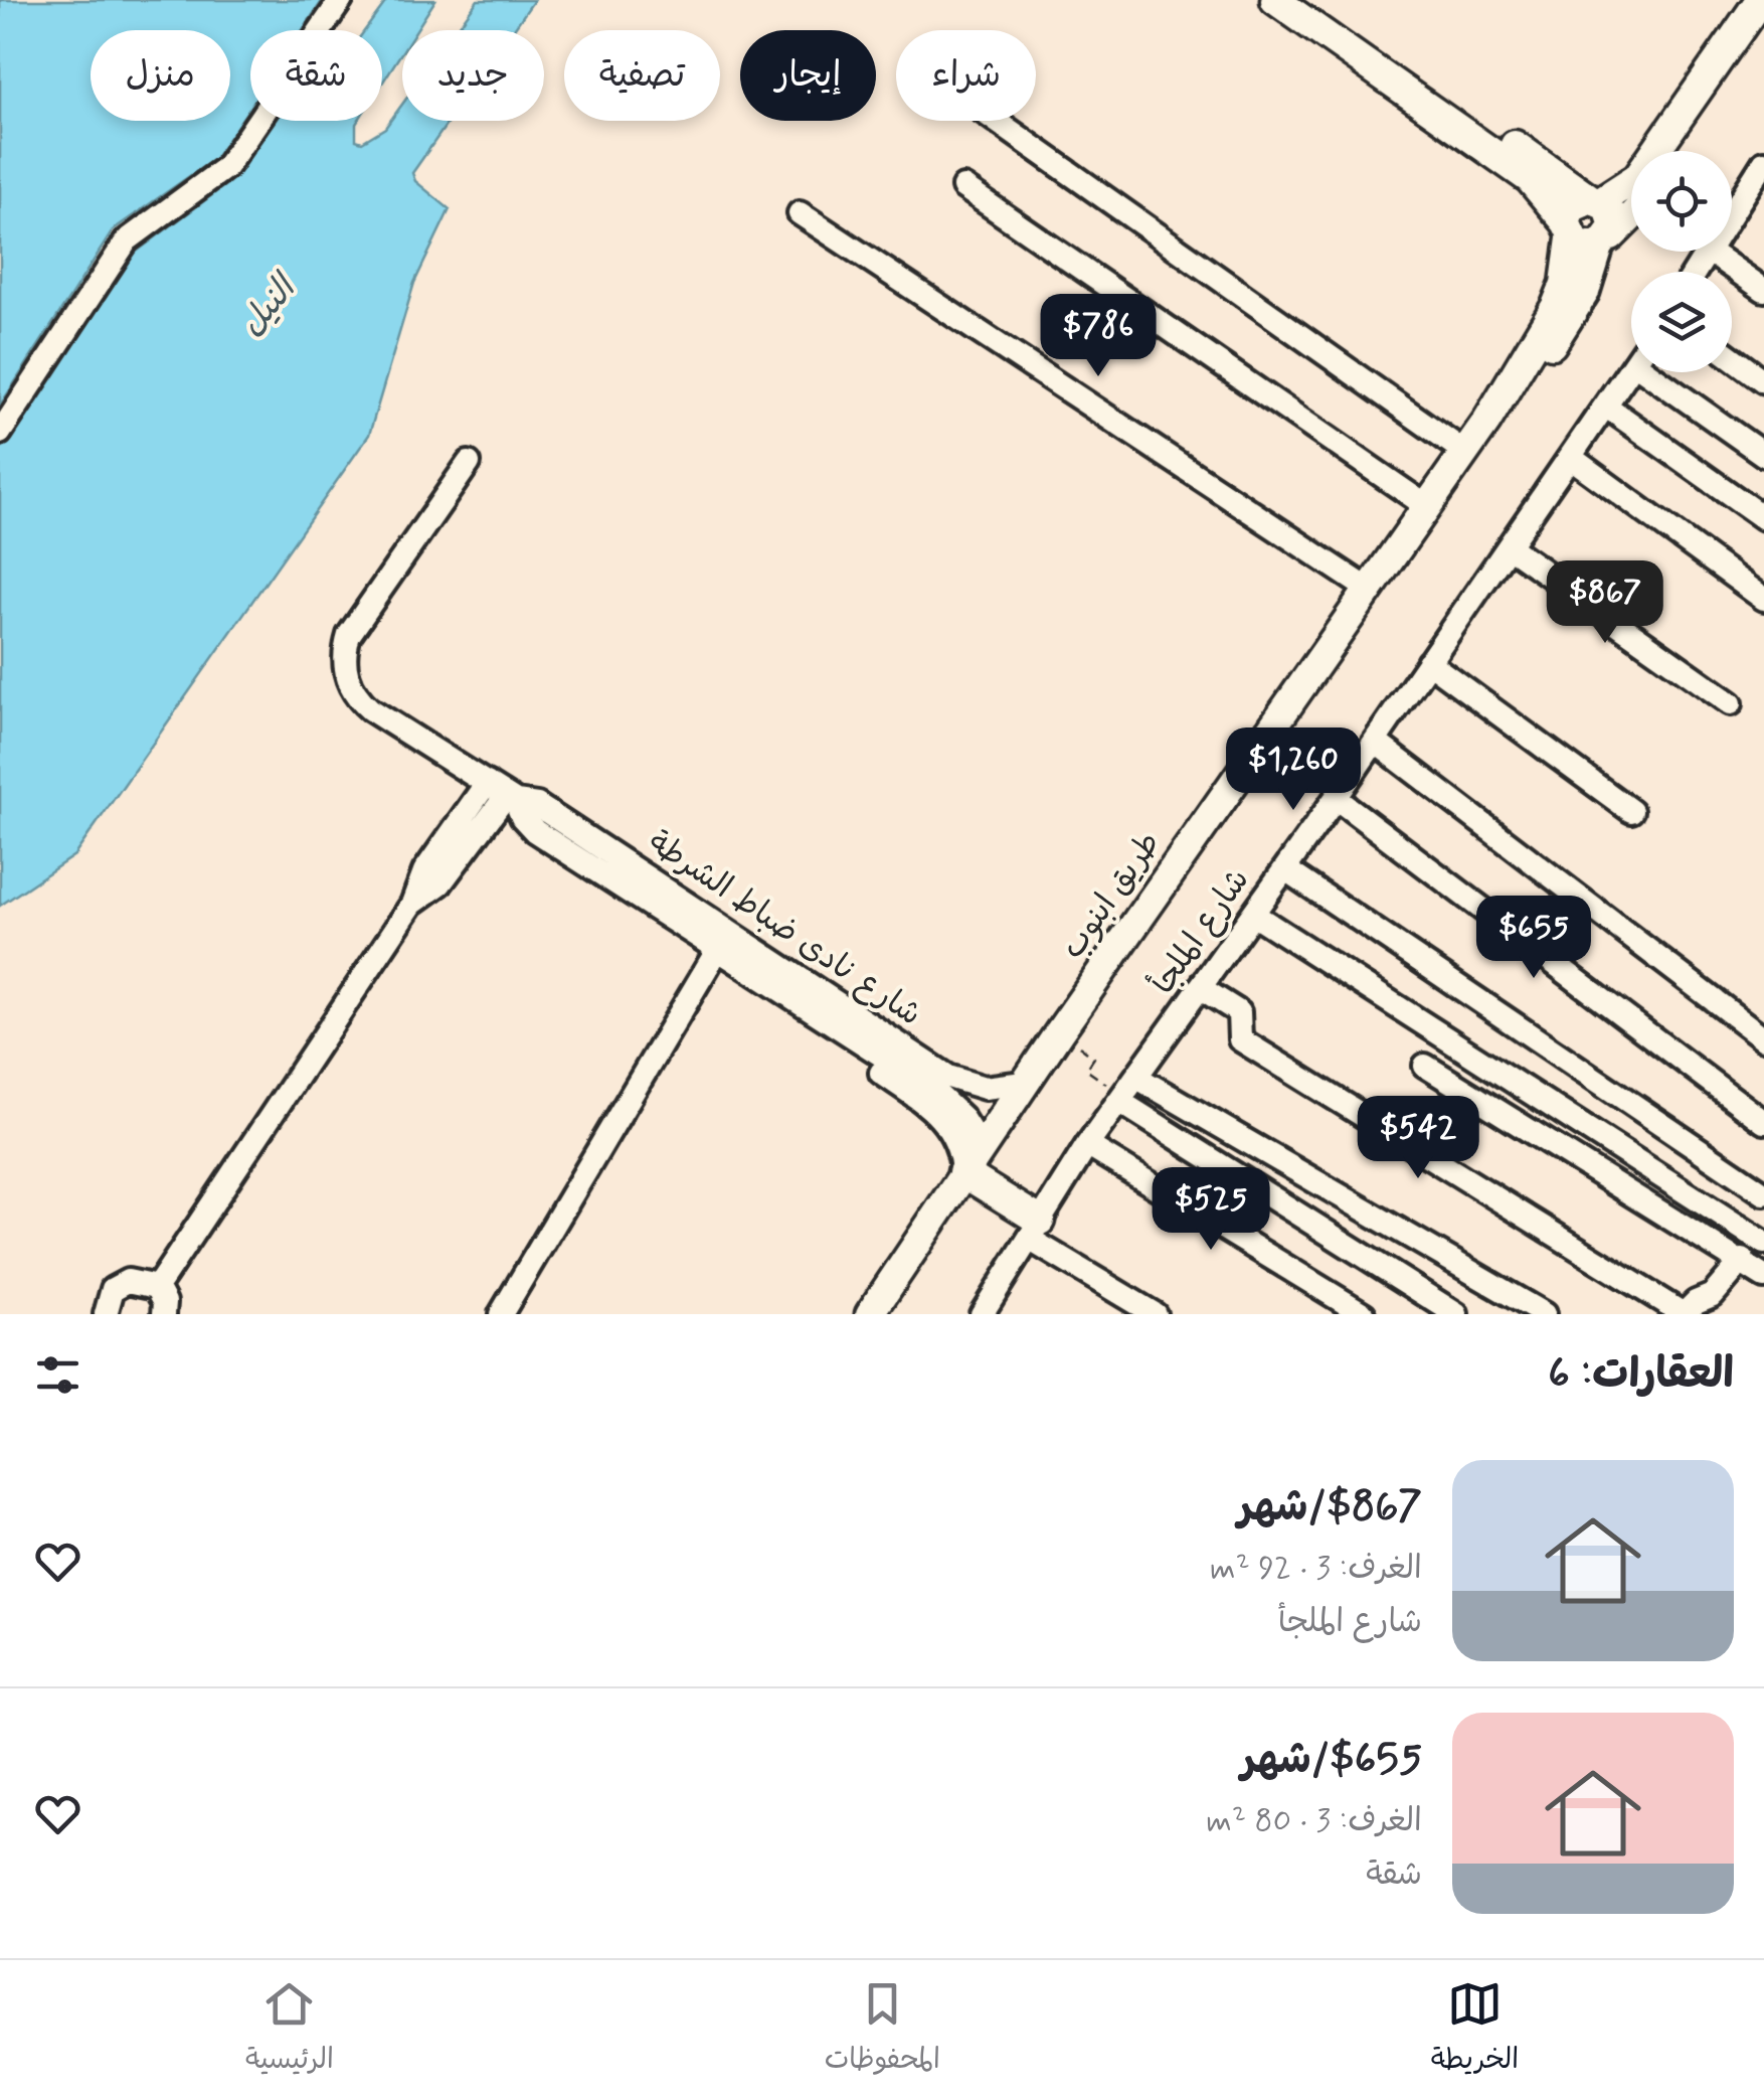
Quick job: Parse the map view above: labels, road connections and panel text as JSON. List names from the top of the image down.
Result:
{
  "streets": {
    "main road": ["طريق ابنوب"],
    "street": ["شارع نادى ضباط الشرطة", "شارع الملجأ"]
  },
  "crossings": [
    ["طريق ابنوب", "شارع نادى ضباط الشرطة"]
  ],
  "water": ["النيل"],
  "page": {
    "chip": [
      "شراء",
      "إيجار",
      "تصفية",
      "جديد",
      "شقة",
      "منزل"
    ],
    "price": [
      "$786",
      "$867",
      "$1,260",
      "$655",
      "$542",
      "$525"
    ],
    "heading": "العقارات: 6",
    "list": [
      {
        "name": "$867/شهر",
        "note": "الغرف: 3 · 92 m² · شارع الملجأ"
      },
      {
        "name": "$655/شهر",
        "note": "الغرف: 3 · 80 m² · شقة"
      }
    ],
    "tabs": ["الخريطة", "المحفوظات", "الرئيسية"]
  }
}
